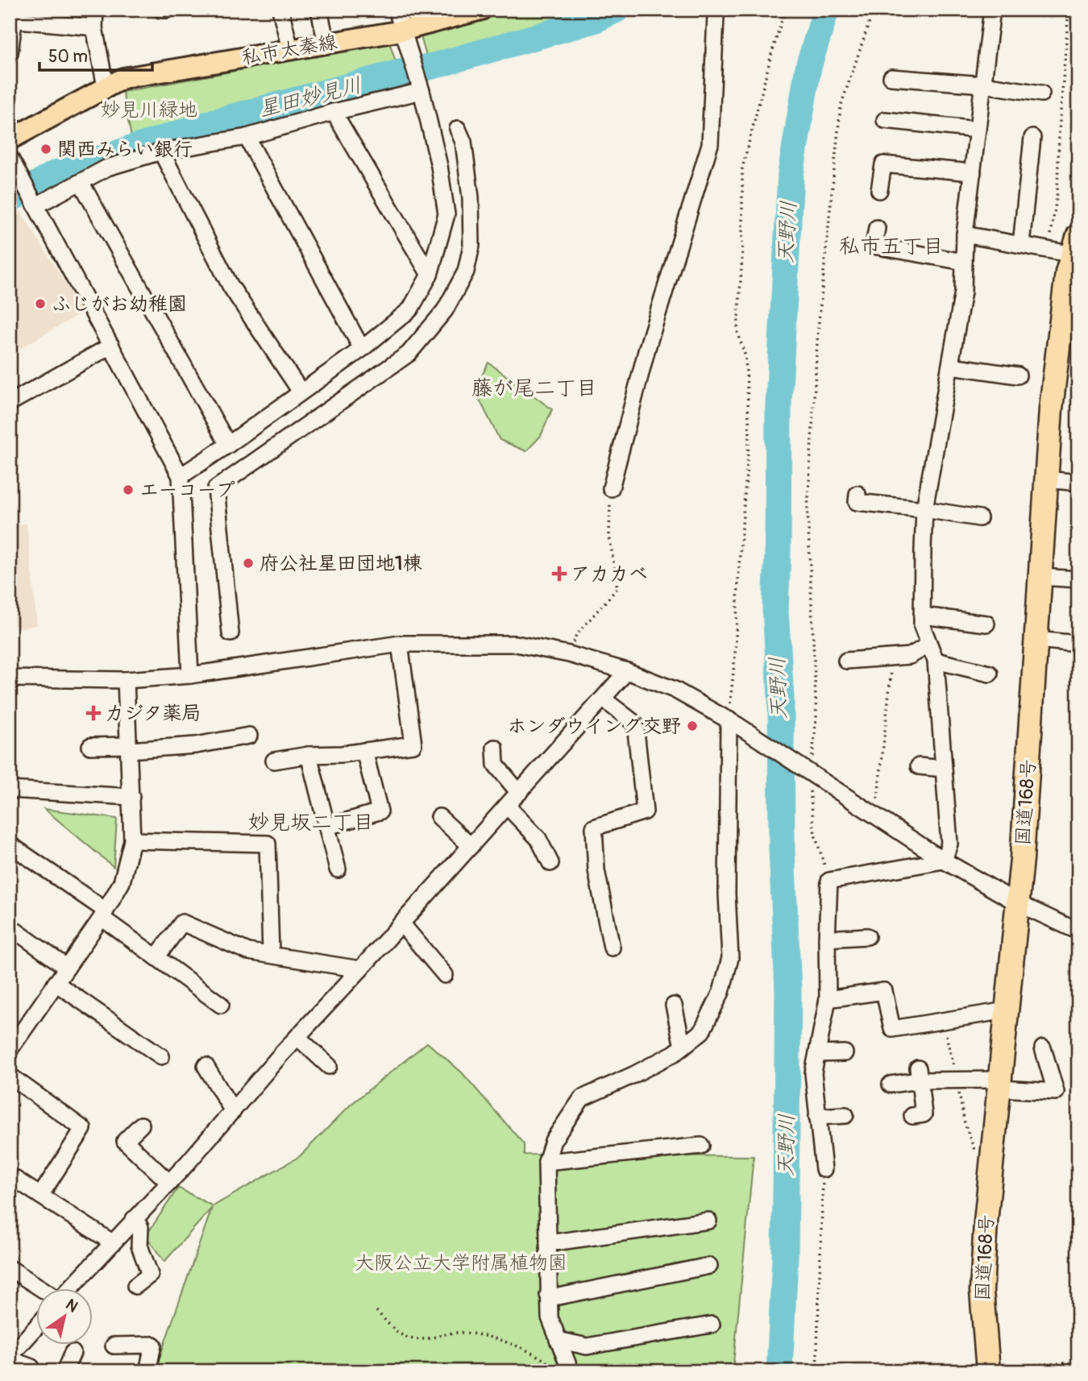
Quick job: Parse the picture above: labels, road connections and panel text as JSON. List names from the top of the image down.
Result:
{
  "streets": {
    "highway": ["国道168号"],
    "main road": ["私市太秦線"]
  },
  "districts": ["私市五丁目", "藤が尾二丁目", "妙見坂二丁目"],
  "water": ["星田妙見川", "天野川"],
  "parks": ["妙見川緑地", "大阪公立大学附属植物園"],
  "places": {
    "other": [
      "関西みらい銀行",
      "ふじがお幼稚園",
      "エーコープ",
      "府公社星田団地1棟",
      "ホンダウイング交野"
    ],
    "health": ["アカカベ", "カジタ薬局"]
  },
  "scale_bar": "50 m",
  "north": "top right"
}
